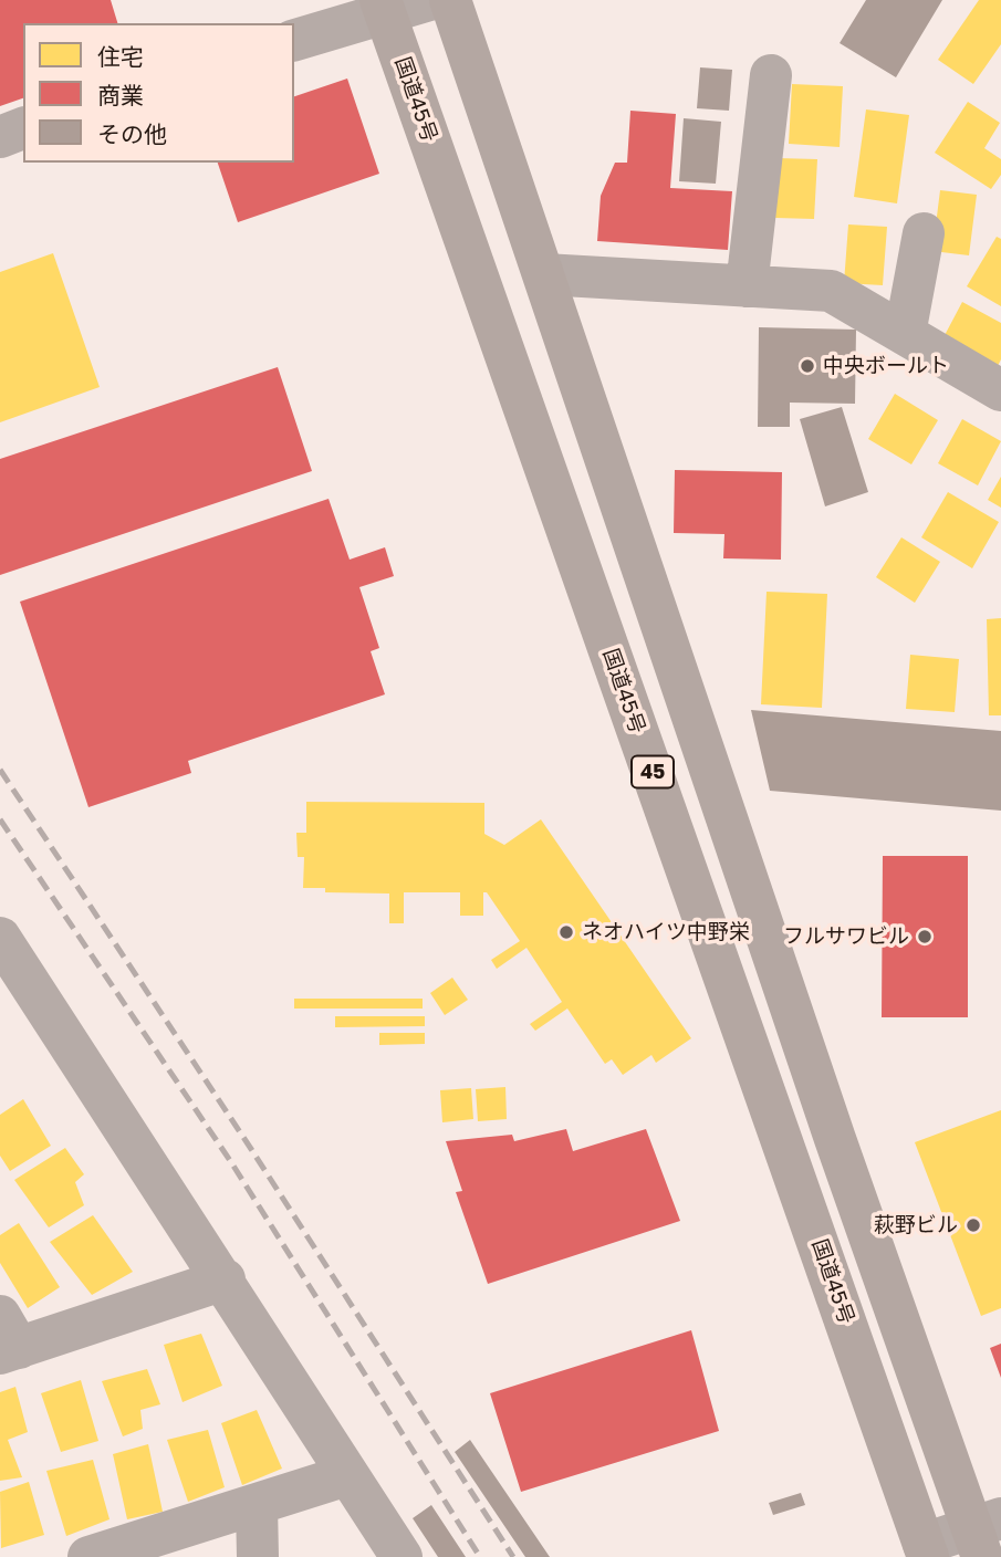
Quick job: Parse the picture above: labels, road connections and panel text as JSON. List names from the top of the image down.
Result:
{
  "streets": {
    "highway": ["国道45号", "45"]
  },
  "places": [
    "中央ボールト",
    "ネオハイツ中野栄",
    "フルサワビル",
    "萩野ビル"
  ],
  "legend": ["住宅", "商業", "その他"]
}
